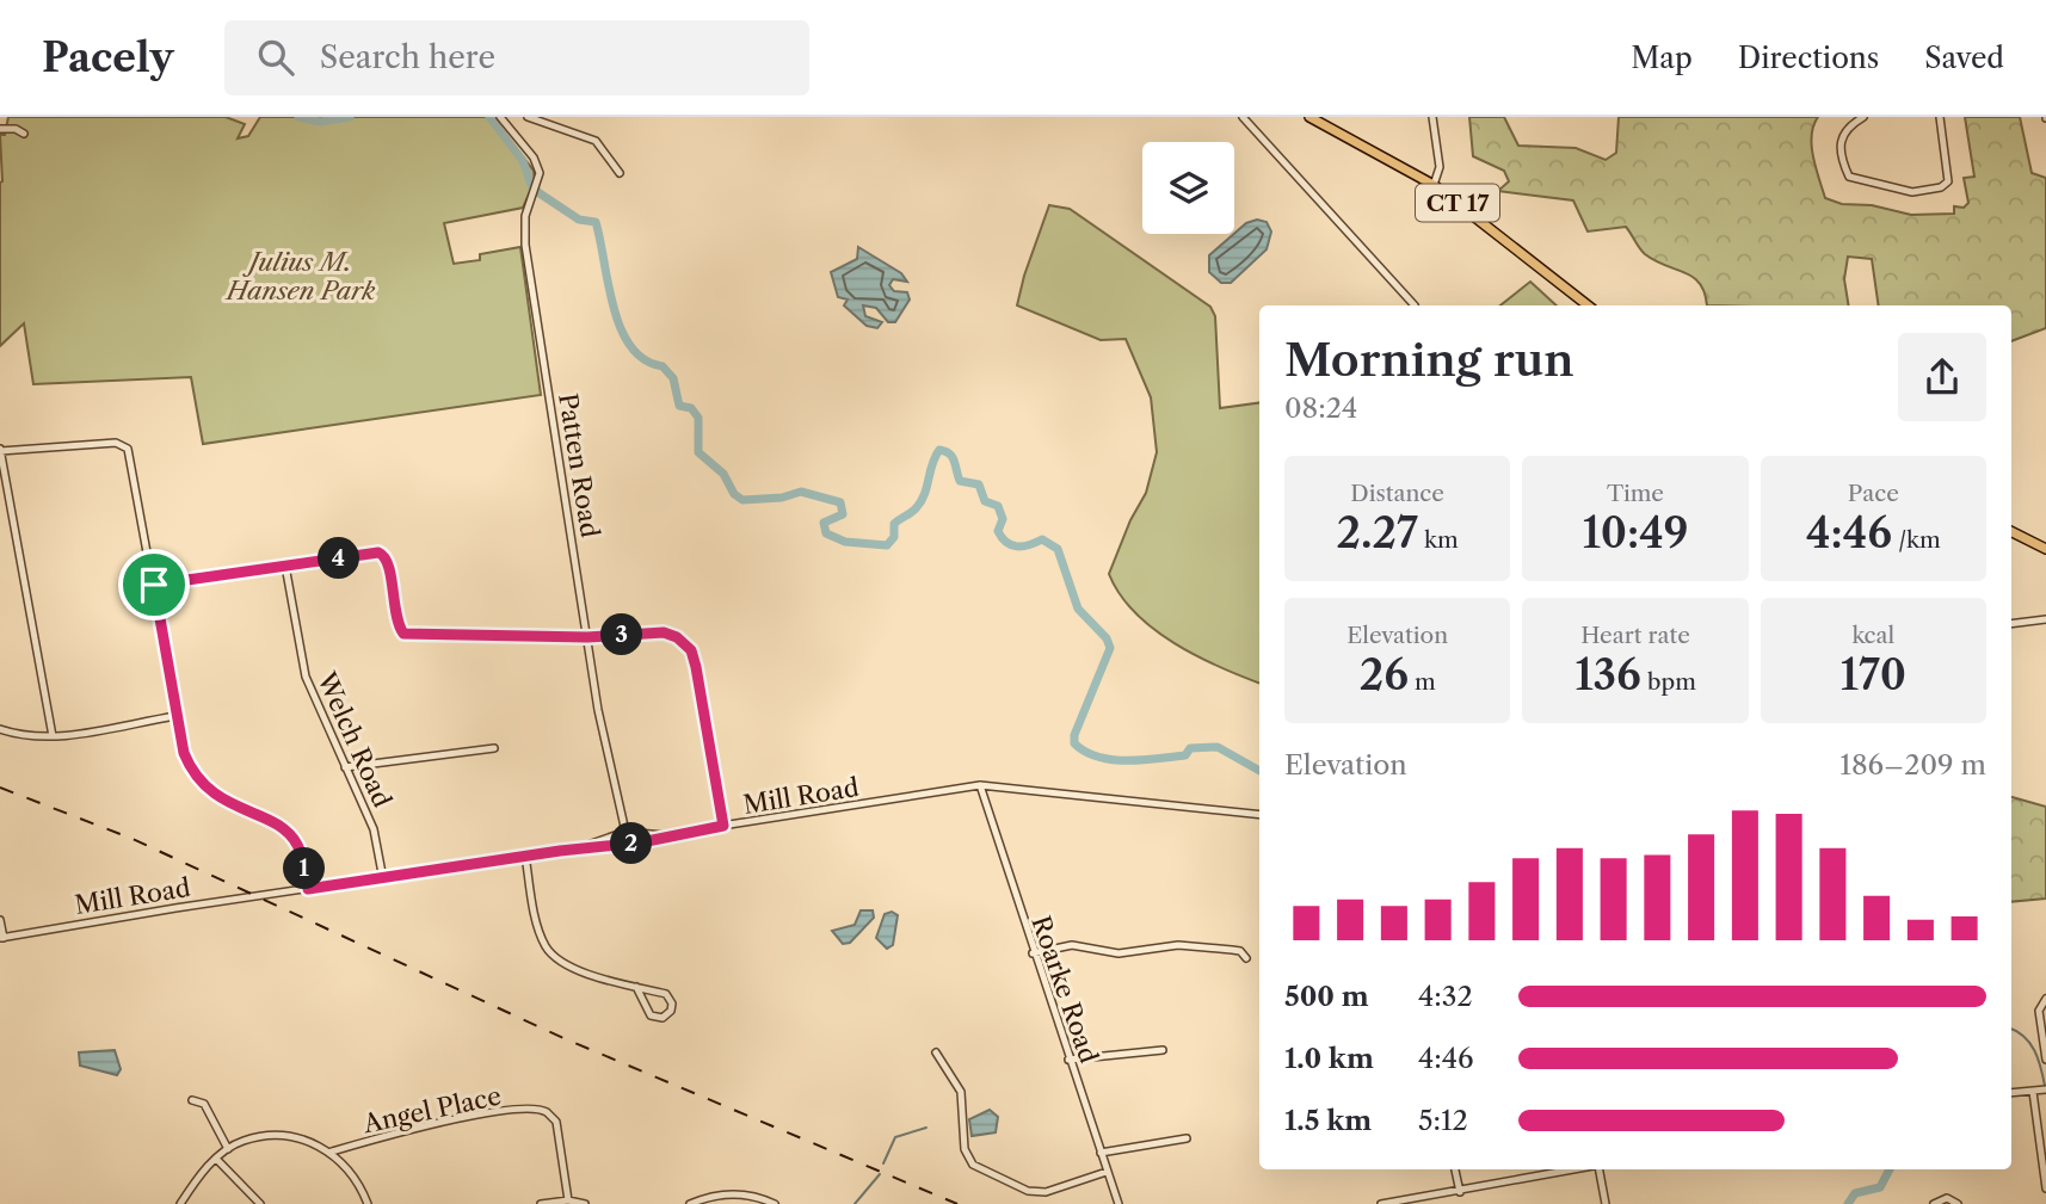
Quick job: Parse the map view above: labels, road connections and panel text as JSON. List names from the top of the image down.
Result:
{
  "streets": {
    "main road": ["CT 17"],
    "street": [
      "Patten Road",
      "Welch Road",
      "Mill Road",
      "Roarke Road",
      "Angel Place"
    ]
  },
  "crossings": [
    ["Welch Road", "Mill Road"],
    ["Mill Road", "Roarke Road"]
  ],
  "parks": ["Julius M. Hansen Park"],
  "page": {
    "header": "Pacely",
    "search": "Search here",
    "nav": ["Map", "Directions", "Saved"],
    "heading": ["Morning run", "08:24"],
    "stats": [
      ["Distance", "2.27 km"],
      ["Time", "10:49"],
      ["Pace", "4:46 /km"],
      ["Elevation", "26 m"],
      ["Heart rate", "136 bpm"],
      ["kcal", "170"]
    ],
    "pins": [
      "4",
      "3",
      "2",
      "1"
    ],
    "chart": ["Elevation", "186–209 m"],
    "list": [
      {
        "name": "500 m",
        "note": "4:32"
      },
      {
        "name": "1.0 km",
        "note": "4:46"
      },
      {
        "name": "1.5 km",
        "note": "5:12"
      }
    ]
  }
}
